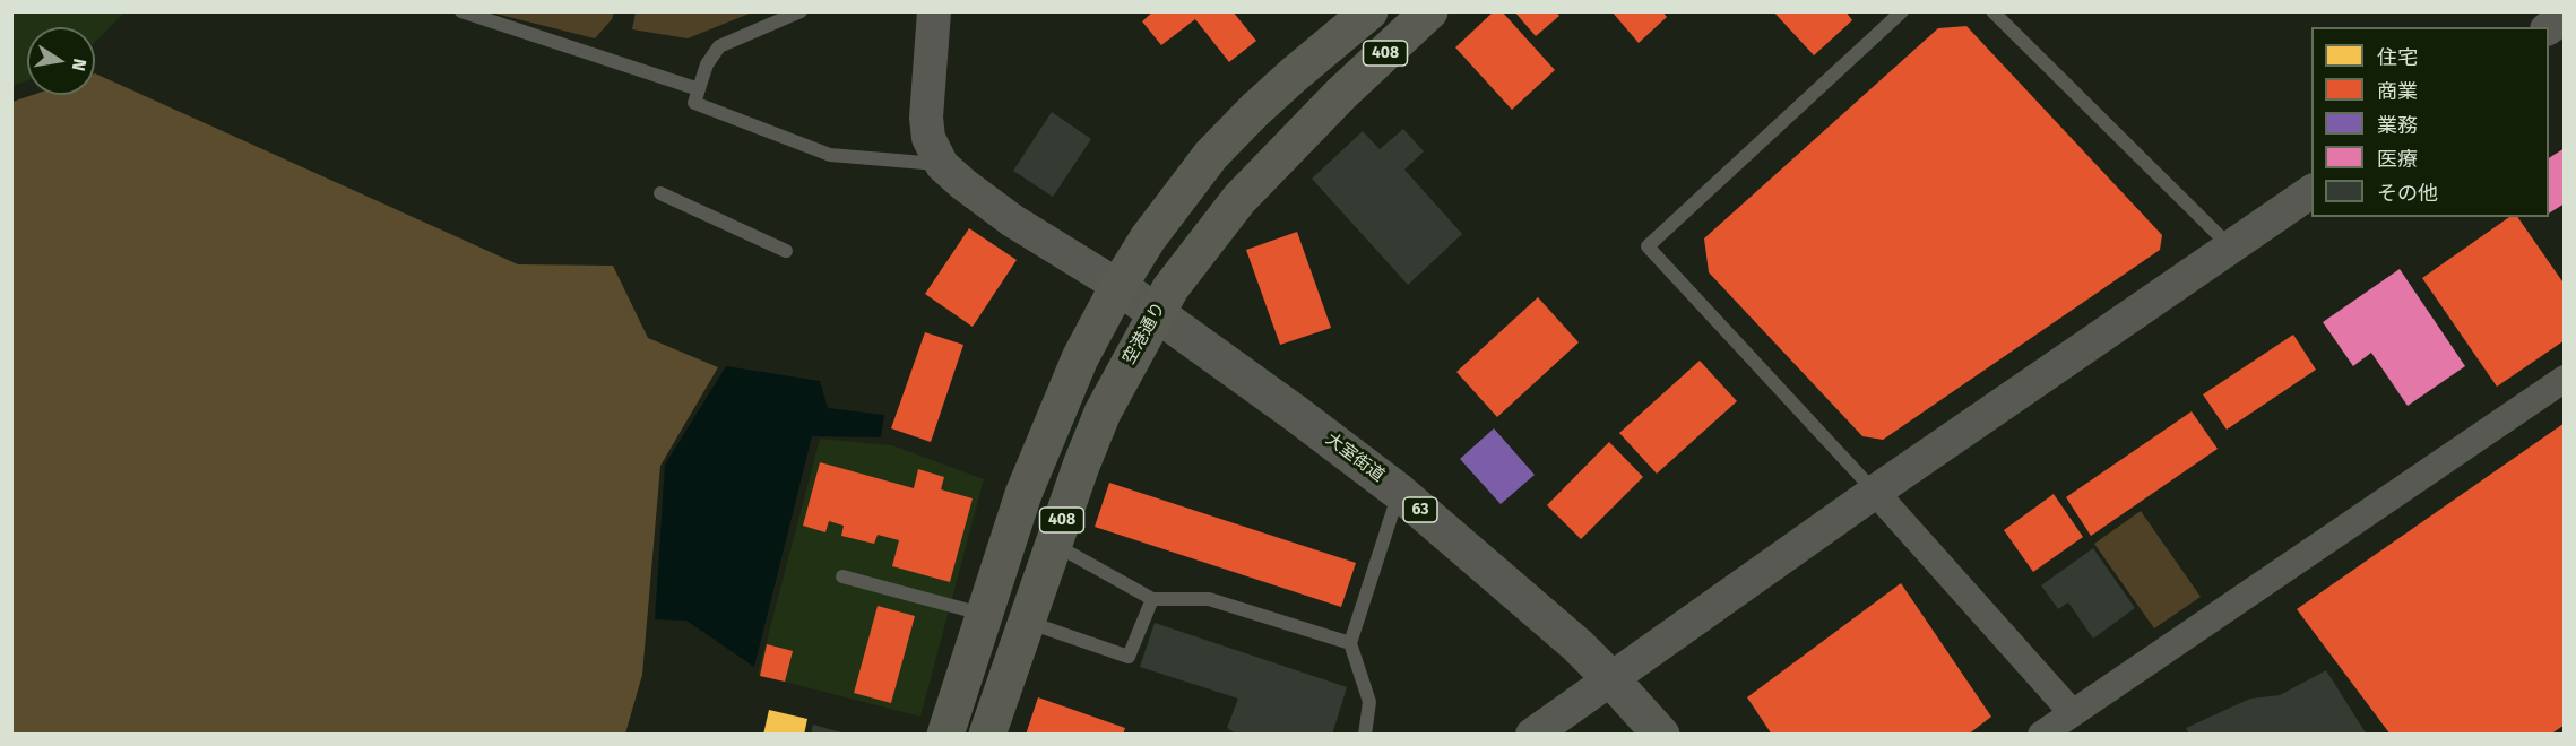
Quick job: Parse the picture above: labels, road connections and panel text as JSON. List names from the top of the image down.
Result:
{
  "streets": {
    "highway": ["408", "空港通り"],
    "main road": ["大室街道", "63"]
  },
  "crossings": [
    ["408", "大室街道"],
    ["空港通り", "大室街道"]
  ],
  "legend": [
    "住宅",
    "商業",
    "業務",
    "医療",
    "その他"
  ],
  "north": "right"
}
